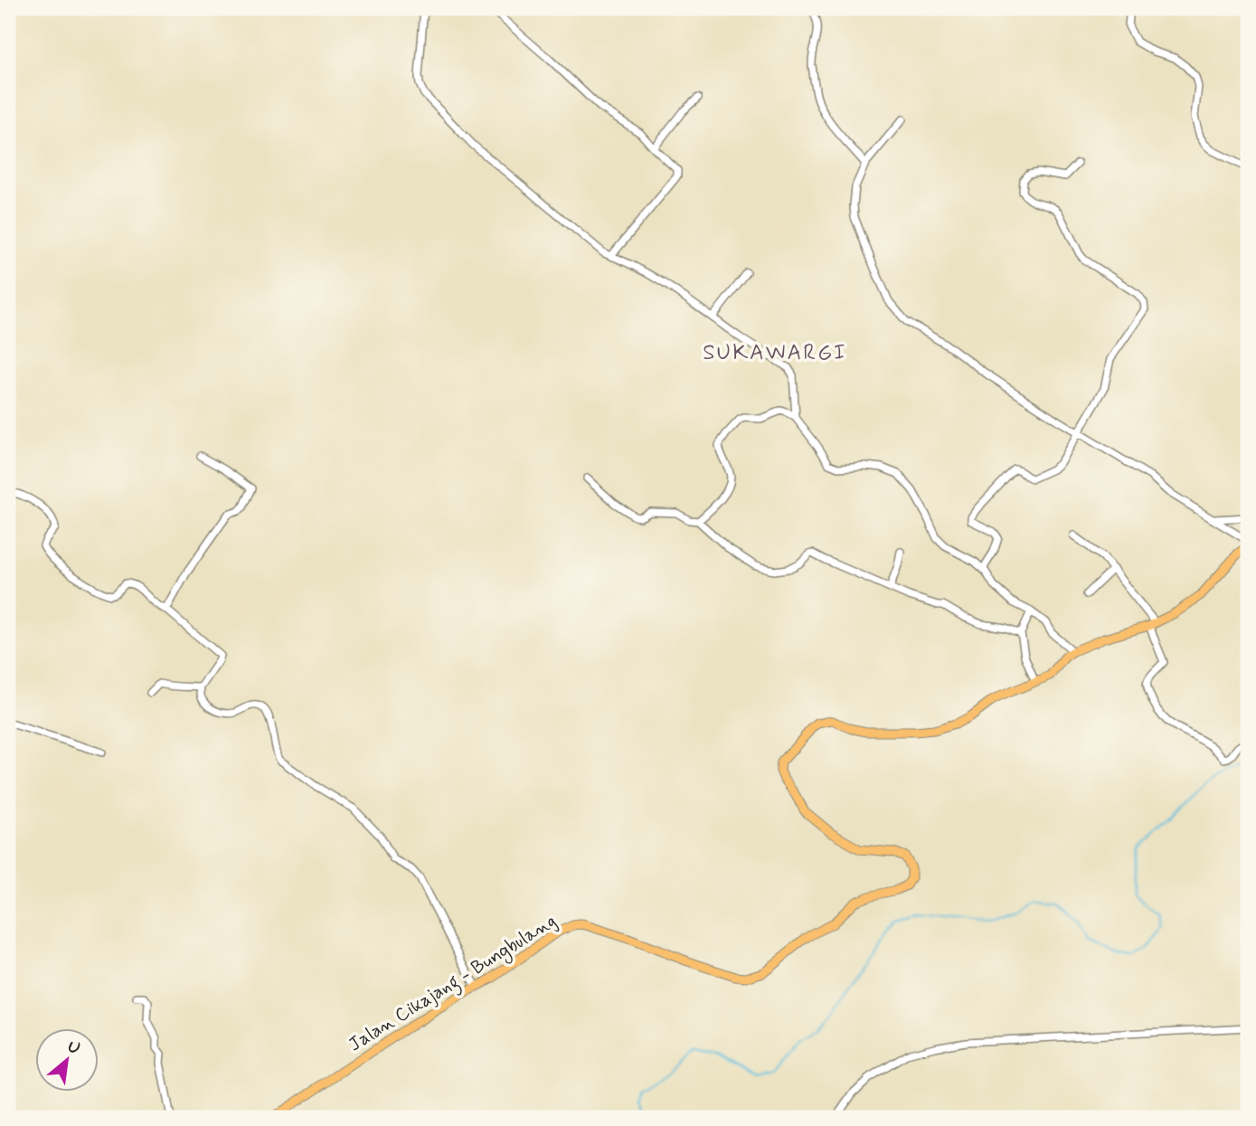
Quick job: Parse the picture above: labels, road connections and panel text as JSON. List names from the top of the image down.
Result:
{
  "streets": {
    "main road": ["Jalan Cikajang - Bungbulang"]
  },
  "districts": ["SUKAWARGI"],
  "north": "top right"
}
